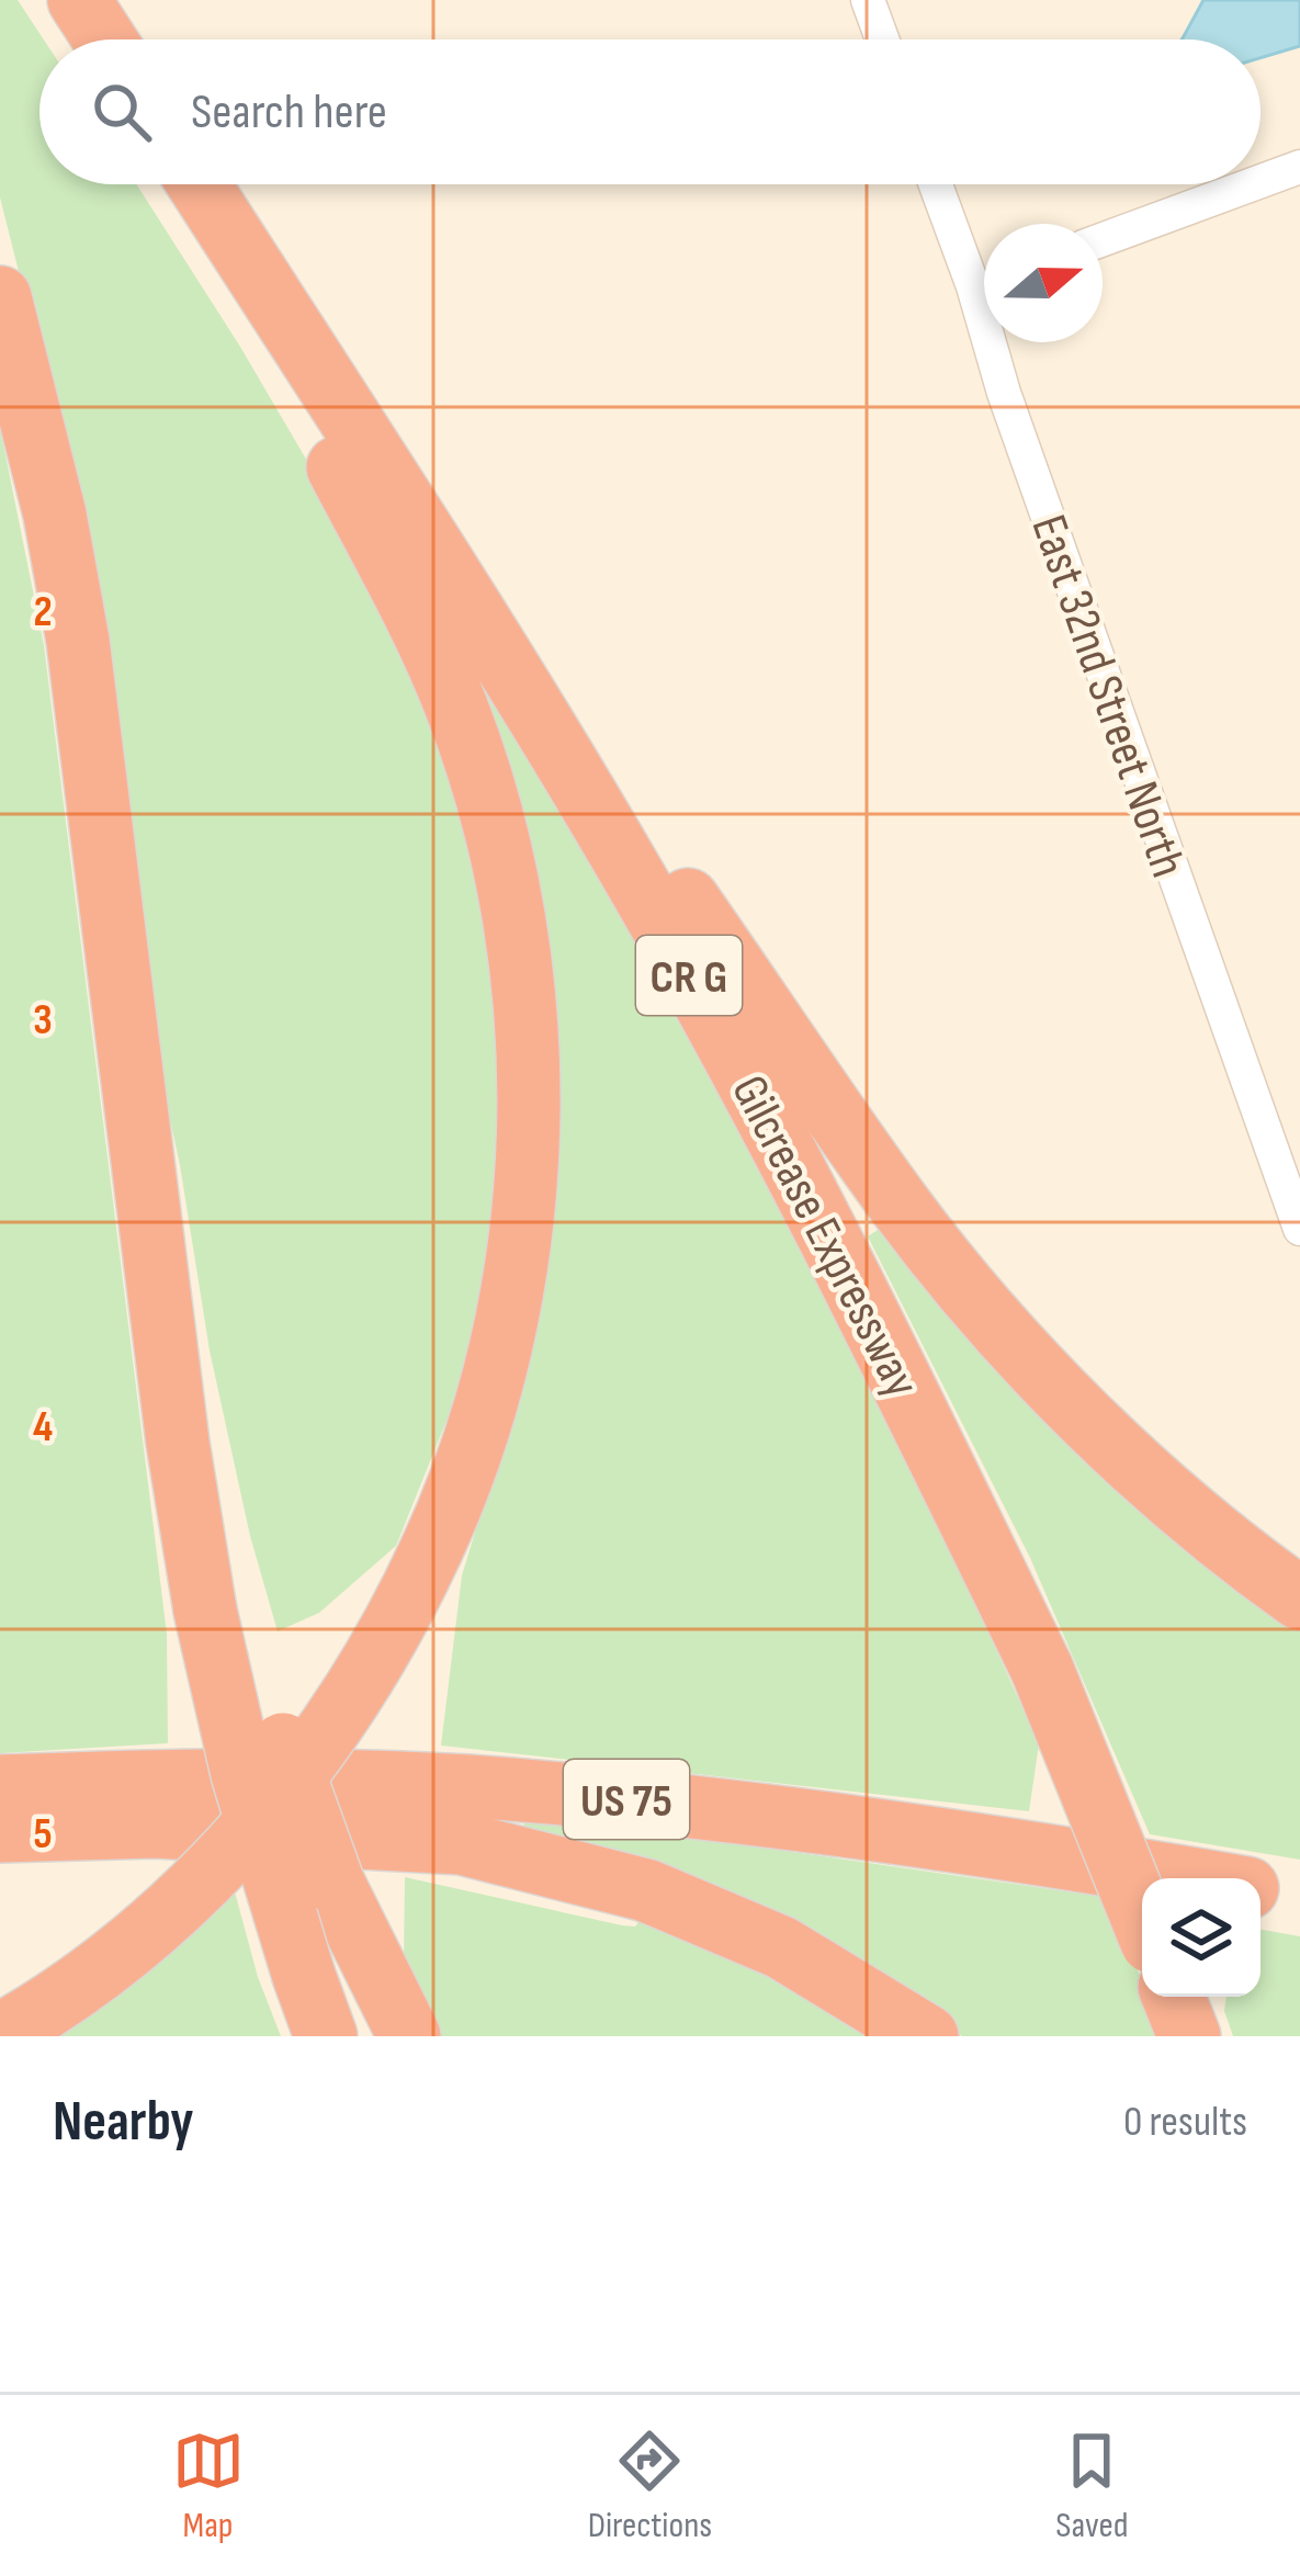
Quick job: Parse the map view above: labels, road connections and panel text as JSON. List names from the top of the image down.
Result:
{
  "streets": {
    "highway": ["CR G", "Gilcrease Expressway", "US 75"],
    "street": ["East 32nd Street North"]
  },
  "north": "right",
  "page": {
    "search": "Search here",
    "heading": ["Nearby", "0 results"],
    "nav": ["Map", "Directions", "Saved"]
  },
  "grid": {
    "rows": [
      "2",
      "3",
      "4",
      "5"
    ]
  }
}
